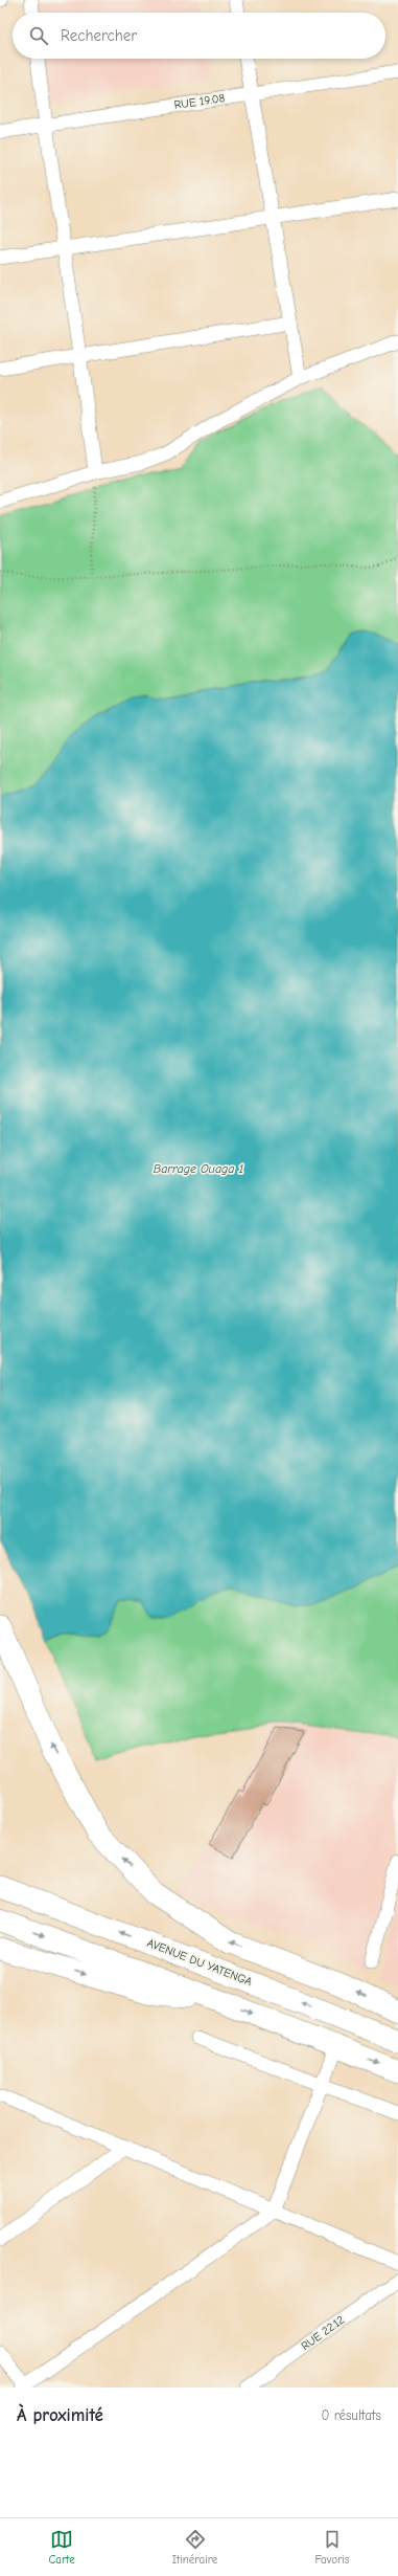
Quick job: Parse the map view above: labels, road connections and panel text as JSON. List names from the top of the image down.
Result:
{
  "streets": {
    "main road": ["AVENUE DU YATENGA"],
    "street": ["RUE 19.08", "RUE 22.12"]
  },
  "water": ["Barrage Ouaga 1"],
  "page": {
    "search": "Rechercher",
    "heading": ["À proximité", "0 résultats"],
    "nav": ["Carte", "Itinéraire", "Favoris"]
  }
}
